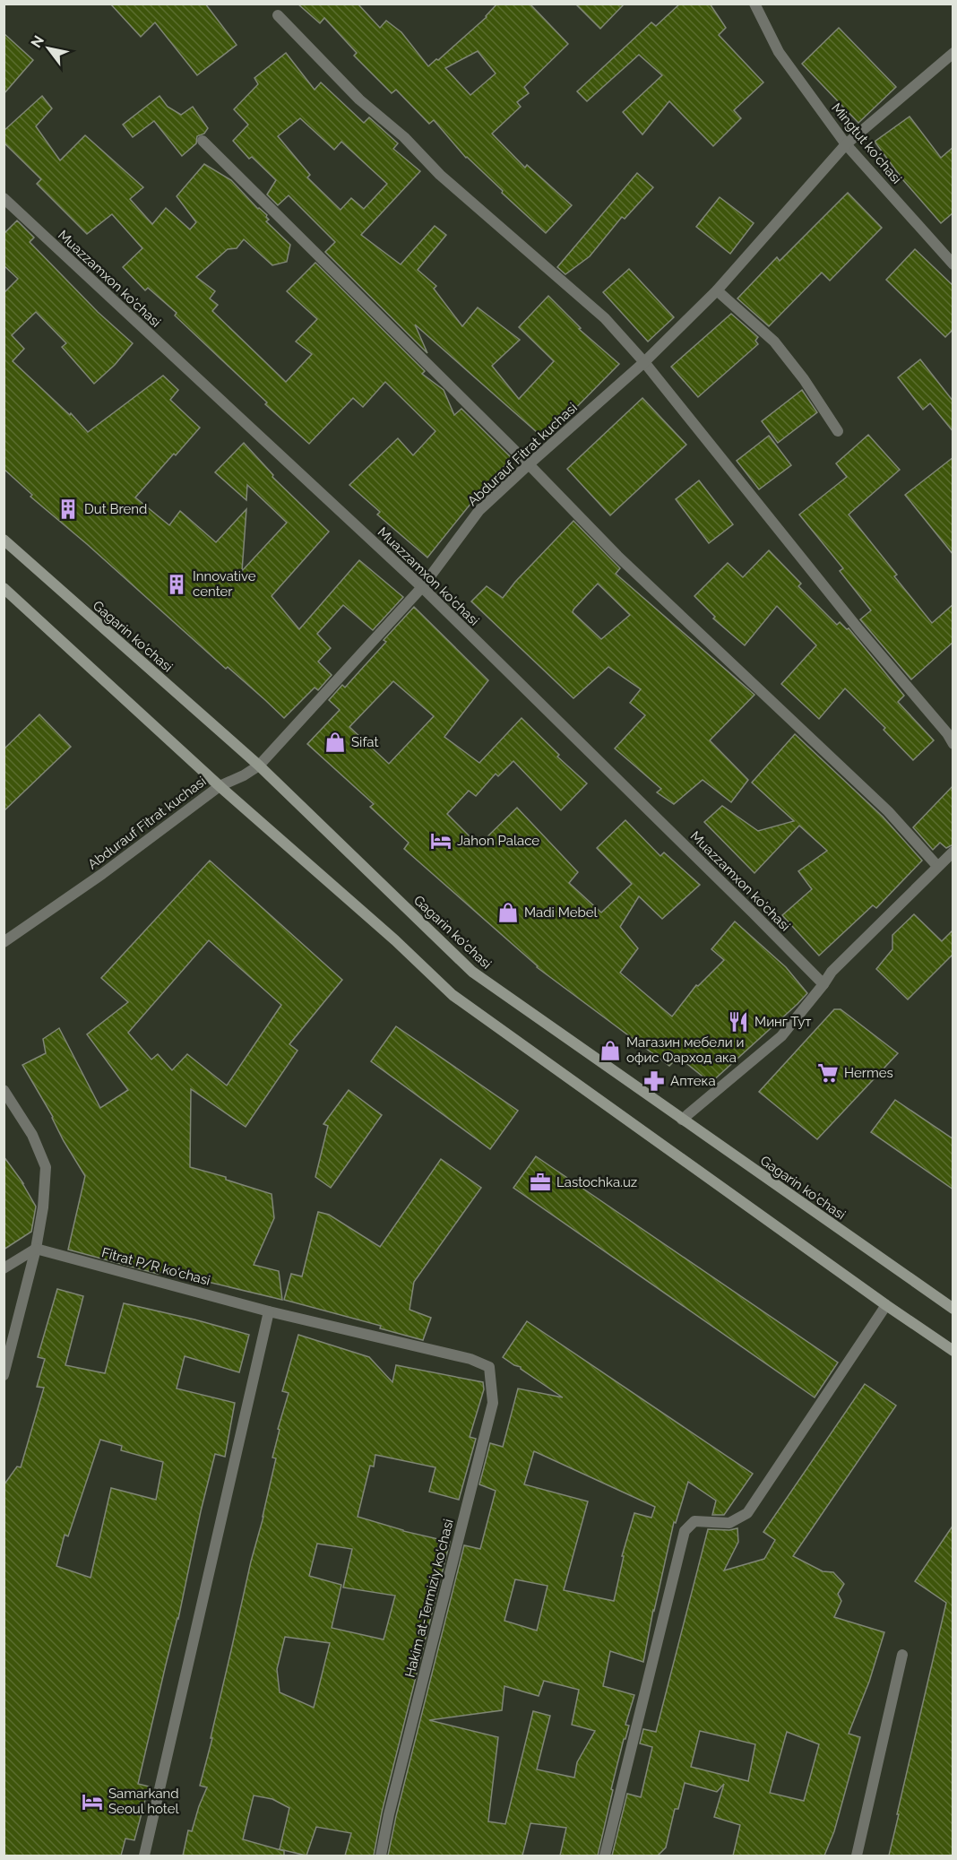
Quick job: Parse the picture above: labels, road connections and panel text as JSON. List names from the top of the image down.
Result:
{
  "streets": {
    "main road": ["Gagarin ko'chasi"],
    "street": [
      "Mingtut ko'chasi",
      "Muazzamxon ko'chasi",
      "Abdurauf Fitrat kuchasi",
      "Fitrat P/R ko'chasi",
      "Hakim at-Termiziy ko'chasi"
    ]
  },
  "crossings": [
    ["Mingtut ko'chasi", "Abdurauf Fitrat kuchasi"],
    ["Muazzamxon ko'chasi", "Abdurauf Fitrat kuchasi"],
    ["Abdurauf Fitrat kuchasi", "Gagarin ko'chasi"],
    ["Fitrat P/R ko'chasi", "Hakim at-Termiziy ko'chasi"]
  ],
  "places": {
    "building": ["Dut Brend", "Innovative center"],
    "shop": ["Sifat", "Madi Mebel", "Магазин мебели и офис Фарход ака"],
    "hotel": ["Jahon Palace", "Samarkand Seoul hotel"],
    "restaurant": ["Минг Тут"],
    "supermarket": ["Hermes"],
    "pharmacy": ["Аптека"],
    "office": ["Lastochka.uz"]
  },
  "north": "top left"
}
